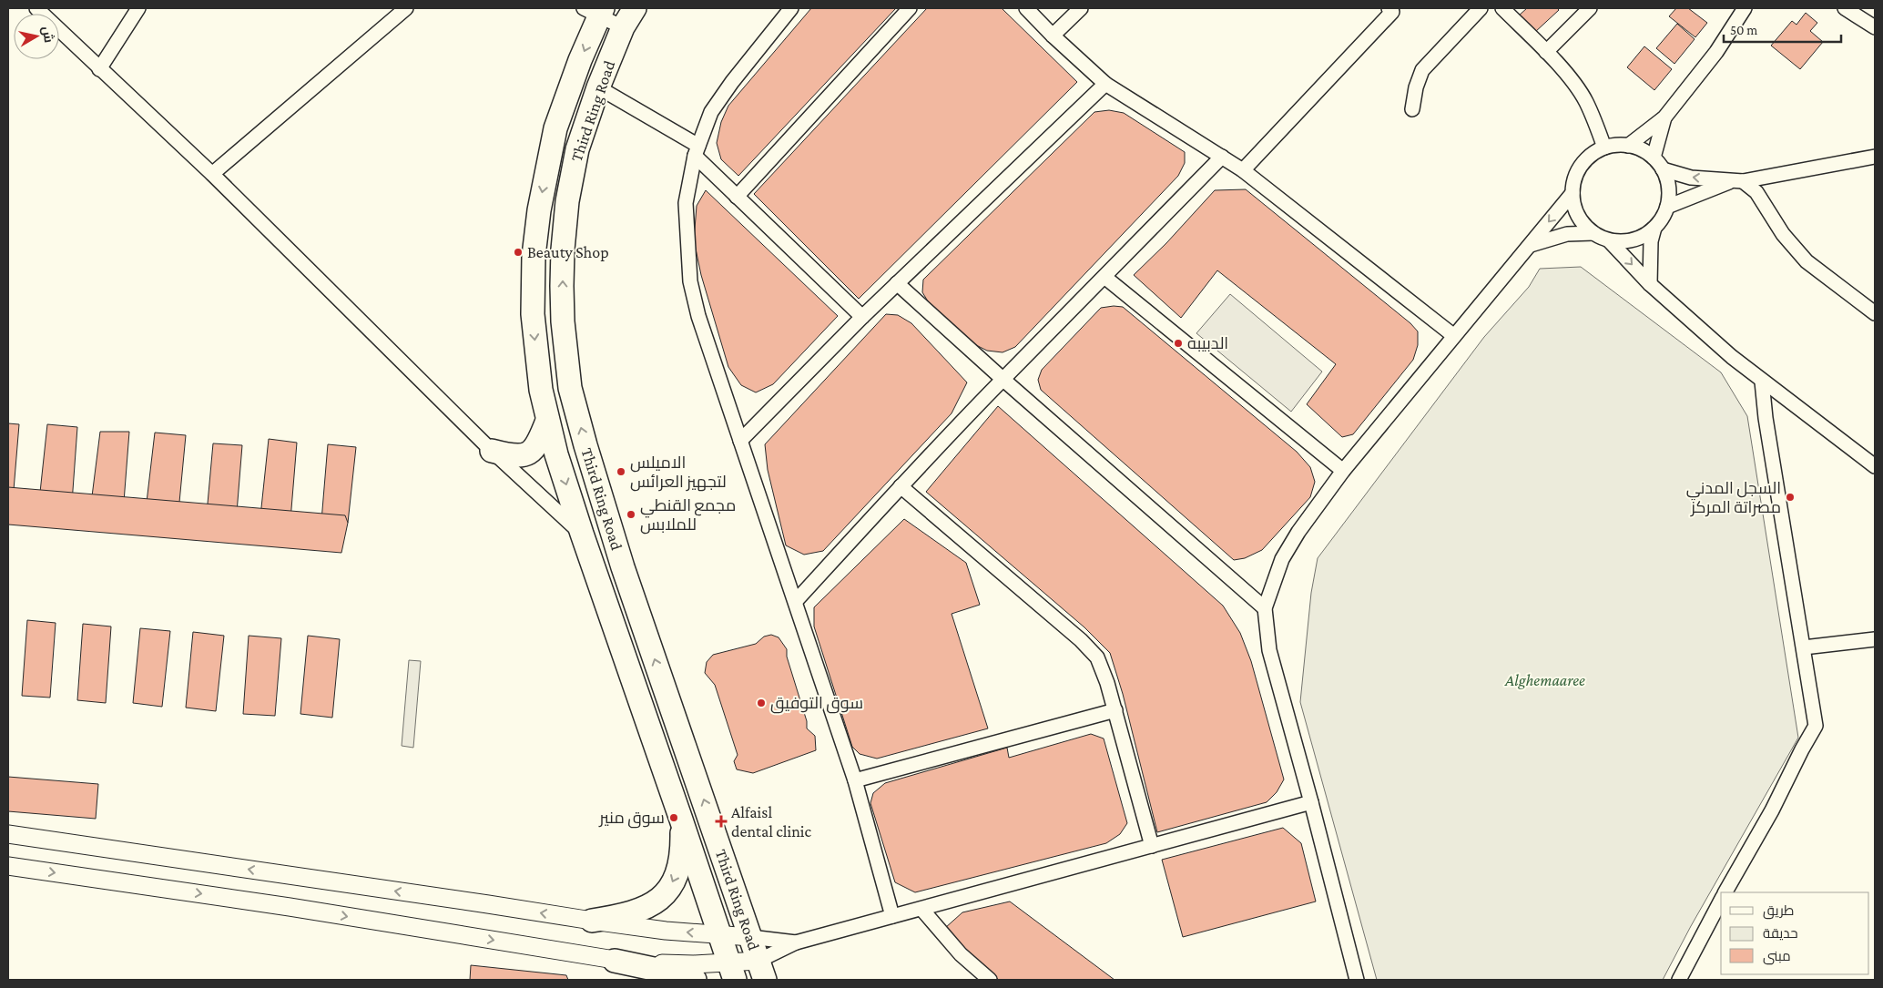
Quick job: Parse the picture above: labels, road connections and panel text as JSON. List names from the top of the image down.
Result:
{
  "streets": {
    "main road": ["Third Ring Road"]
  },
  "parks": ["Alghemaaree"],
  "places": {
    "other": [
      "Beauty Shop",
      "الدبيبه",
      "الاميلس لتجهيز العرائس",
      "السجل المدني مصراتة المركز",
      "مجمع القنطي للملابس",
      "سوق التوفيق",
      "سوق منير"
    ],
    "health": ["Alfaisl dental clinic"]
  },
  "legend": ["طريق", "حديقة", "مبنى"],
  "scale_bar": "50 m",
  "north": "right"
}
